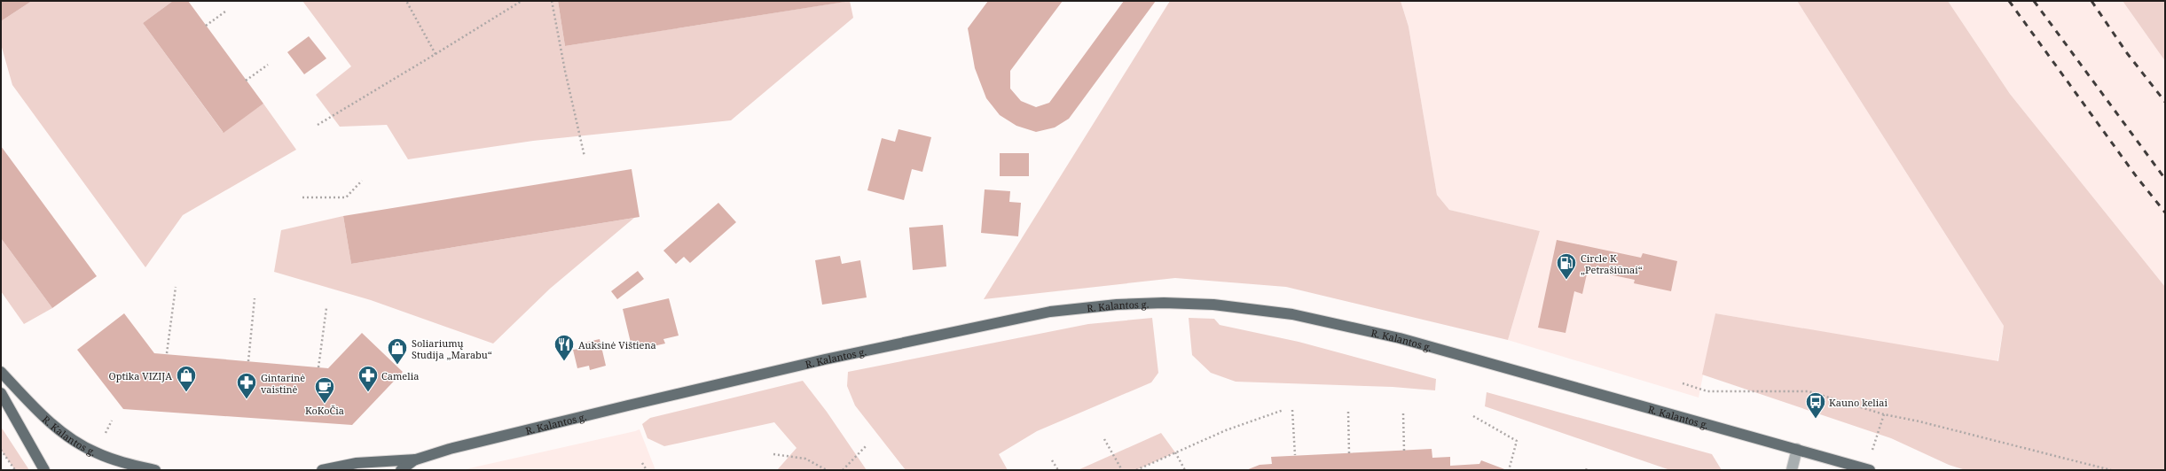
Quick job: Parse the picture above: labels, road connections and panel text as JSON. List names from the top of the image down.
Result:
{
  "streets": {
    "main road": ["R. Kalantos g."]
  },
  "places": {
    "fuel station": ["Circle K „Petrašiūnai“"],
    "restaurant": ["Auksinė Vištiena"],
    "shop": ["Soliariumų Studija „Marabu“", "Optika VIZIJA"],
    "pharmacy": ["Camelia", "Gintarinė vaistinė"],
    "cafe": ["KoKoČia"],
    "bus stop": ["Kauno keliai"]
  }
}
